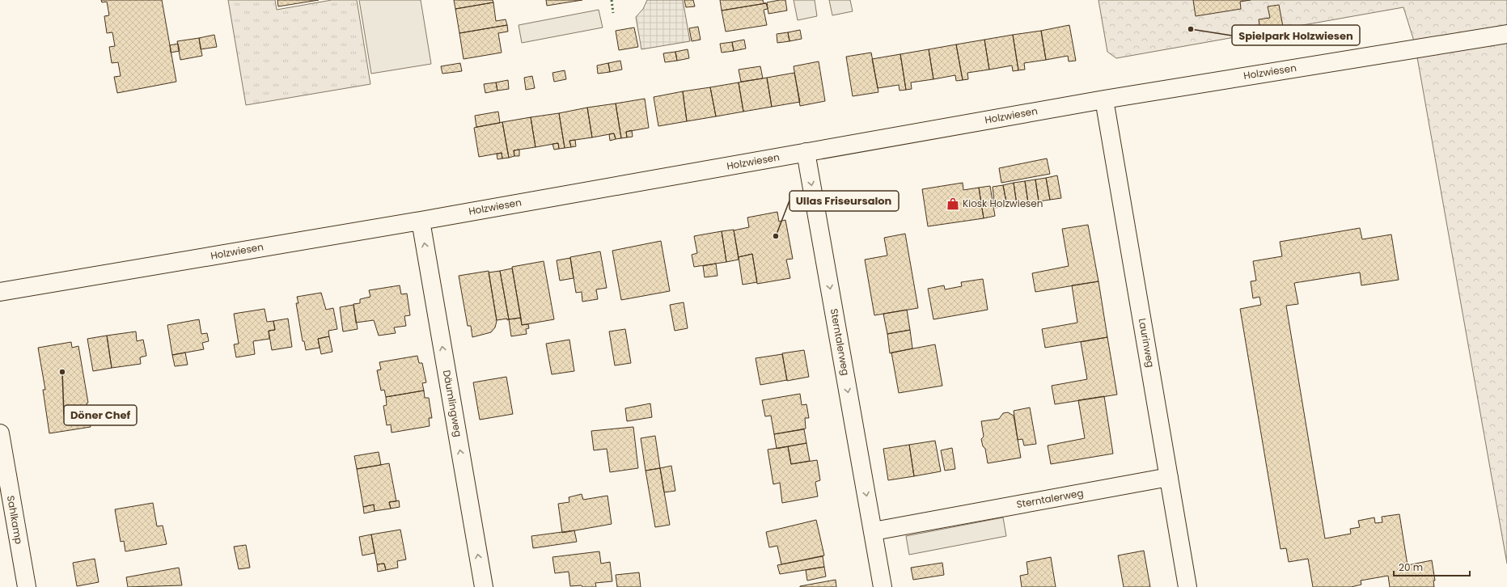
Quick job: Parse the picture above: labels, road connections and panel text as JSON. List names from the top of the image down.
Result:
{
  "streets": {
    "street": [
      "Holzwiesen",
      "Sterntalerweg",
      "Laurinweg",
      "Däumlingweg",
      "Sahlkamp"
    ]
  },
  "crossings": [
    ["Holzwiesen", "Sterntalerweg"],
    ["Holzwiesen", "Laurinweg"],
    ["Holzwiesen", "Däumlingweg"],
    ["Sterntalerweg", "Laurinweg"]
  ],
  "one_way": ["Sterntalerweg", "Däumlingweg"],
  "places": {
    "other": ["Spielpark Holzwiesen", "Ullas Friseursalon", "Döner Chef"],
    "shop": ["Kiosk Holzwiesen"]
  },
  "scale_bar": "20 m"
}
